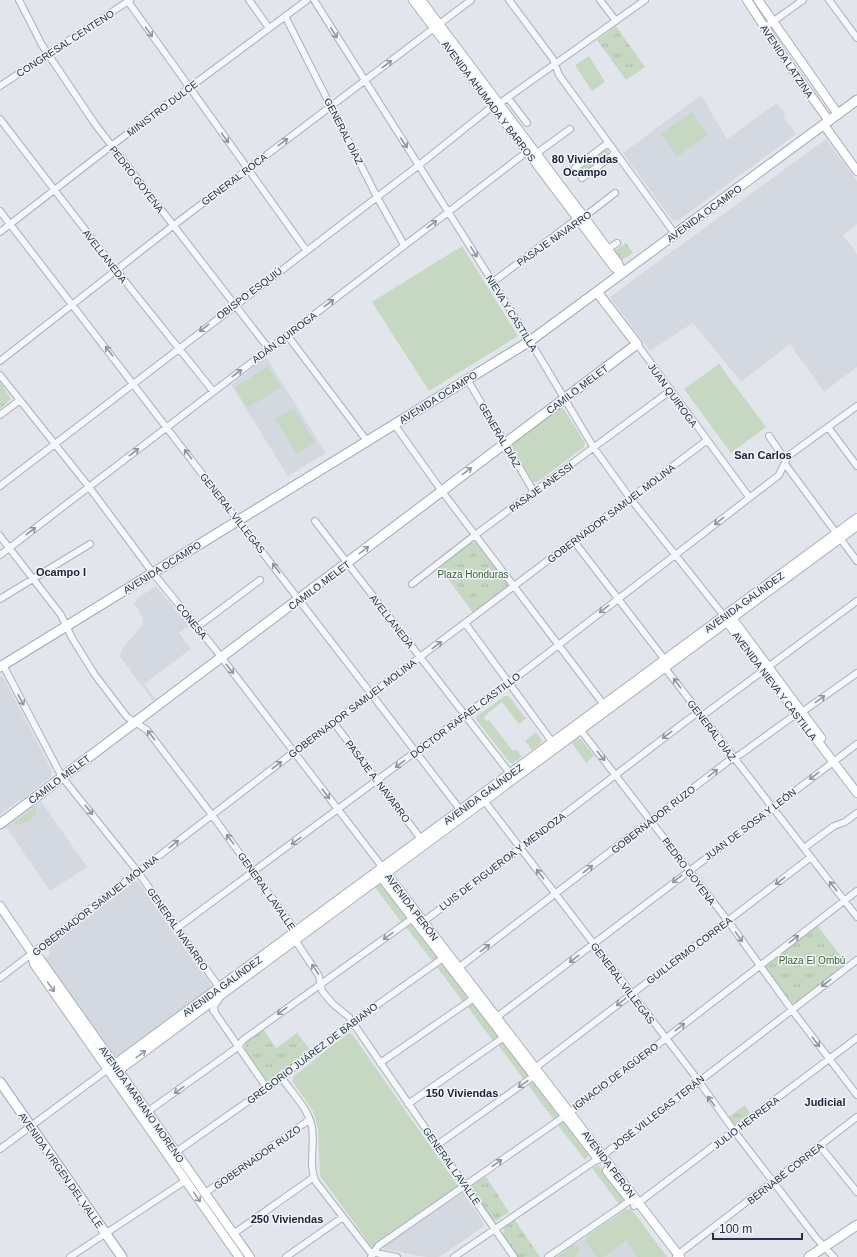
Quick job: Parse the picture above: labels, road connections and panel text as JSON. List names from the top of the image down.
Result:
{
  "streets": {
    "main road": [
      "AVENIDA LATZINA",
      "AVENIDA AHUMADA Y BARROS",
      "AVENIDA OCAMPO",
      "CAMILO MELET",
      "JUAN QUIROGA",
      "AVENIDA GALÍNDEZ",
      "AVENIDA NIEVA Y CASTILLA",
      "AVENIDA PERÓN",
      "AVENIDA MARIANO MORENO",
      "AVENIDA VIRGEN DEL VALLE"
    ],
    "street": [
      "CONGRESAL CENTENO",
      "MINISTRO DULCE",
      "GENERAL DÍAZ",
      "PEDRO GOYENA",
      "GENERAL ROCA",
      "PASAJE NAVARRO",
      "AVELLANEDA",
      "OBISPO ESQUIÚ",
      "NIEVA Y CASTILLA",
      "ADÁN QUIROGA",
      "PASAJE ANESSI",
      "GENERAL VILLEGAS",
      "GOBERNADOR SAMUEL MOLINA",
      "CONESA",
      "DOCTOR RAFAEL CASTILLO",
      "PASAJE A. NAVARRO",
      "GOBERNADOR RUZO",
      "JUAN DE SOSA Y LEÓN",
      "LUIS DE FIGUEROA Y MENDOZA",
      "GENERAL LAVALLE",
      "GENERAL NAVARRO",
      "GUILLERMO CORREA",
      "GREGORIO JUÁREZ DE BABIANO",
      "IGNACIO DE AGÜERO",
      "JOSÉ VILLEGAS TERÁN",
      "JULIO HERRERA",
      "BERNABÉ CORREA"
    ]
  },
  "crossings": [
    ["CONGRESAL CENTENO", "PEDRO GOYENA"],
    ["AVENIDA LATZINA", "AVENIDA OCAMPO"],
    ["AVENIDA AHUMADA Y BARROS", "GENERAL ROCA"],
    ["AVENIDA AHUMADA Y BARROS", "AVENIDA OCAMPO"],
    ["AVENIDA AHUMADA Y BARROS", "PASAJE NAVARRO"],
    ["AVENIDA AHUMADA Y BARROS", "OBISPO ESQUIÚ"],
    ["AVENIDA AHUMADA Y BARROS", "ADÁN QUIROGA"],
    ["MINISTRO DULCE", "GENERAL DÍAZ"],
    ["MINISTRO DULCE", "PEDRO GOYENA"],
    ["MINISTRO DULCE", "AVELLANEDA"],
    ["MINISTRO DULCE", "GENERAL VILLEGAS"],
    ["GENERAL DÍAZ", "GENERAL ROCA"],
    ["GENERAL DÍAZ", "AVENIDA OCAMPO"],
    ["GENERAL DÍAZ", "OBISPO ESQUIÚ"],
    ["GENERAL DÍAZ", "ADÁN QUIROGA"],
    ["GENERAL DÍAZ", "CAMILO MELET"],
    ["GENERAL DÍAZ", "PASAJE ANESSI"],
    ["GENERAL DÍAZ", "GOBERNADOR SAMUEL MOLINA"],
    ["GENERAL DÍAZ", "AVENIDA GALÍNDEZ"],
    ["GENERAL DÍAZ", "DOCTOR RAFAEL CASTILLO"],
    ["GENERAL DÍAZ", "GOBERNADOR RUZO"],
    ["GENERAL DÍAZ", "JUAN DE SOSA Y LEÓN"],
    ["GENERAL DÍAZ", "LUIS DE FIGUEROA Y MENDOZA"],
    ["GENERAL DÍAZ", "GUILLERMO CORREA"],
    ["GENERAL DÍAZ", "IGNACIO DE AGÜERO"],
    ["PEDRO GOYENA", "GENERAL ROCA"],
    ["PEDRO GOYENA", "OBISPO ESQUIÚ"],
    ["PEDRO GOYENA", "ADÁN QUIROGA"],
    ["PEDRO GOYENA", "AVENIDA GALÍNDEZ"],
    ["PEDRO GOYENA", "GOBERNADOR RUZO"],
    ["PEDRO GOYENA", "JUAN DE SOSA Y LEÓN"],
    ["PEDRO GOYENA", "LUIS DE FIGUEROA Y MENDOZA"],
    ["PEDRO GOYENA", "GUILLERMO CORREA"],
    ["PEDRO GOYENA", "IGNACIO DE AGÜERO"],
    ["PEDRO GOYENA", "JOSÉ VILLEGAS TERÁN"],
    ["PEDRO GOYENA", "JULIO HERRERA"],
    ["GENERAL ROCA", "AVELLANEDA"],
    ["GENERAL ROCA", "NIEVA Y CASTILLA"],
    ["GENERAL ROCA", "GENERAL VILLEGAS"],
    ["AVENIDA OCAMPO", "NIEVA Y CASTILLA"],
    ["AVENIDA OCAMPO", "JUAN QUIROGA"],
    ["AVENIDA OCAMPO", "GENERAL VILLEGAS"],
    ["AVENIDA OCAMPO", "CONESA"],
    ["AVENIDA OCAMPO", "GENERAL LAVALLE"],
    ["AVENIDA OCAMPO", "GENERAL NAVARRO"],
    ["PASAJE NAVARRO", "NIEVA Y CASTILLA"],
    ["AVELLANEDA", "OBISPO ESQUIÚ"],
    ["AVELLANEDA", "ADÁN QUIROGA"],
    ["AVELLANEDA", "CAMILO MELET"],
    ["AVELLANEDA", "GOBERNADOR SAMUEL MOLINA"],
    ["AVELLANEDA", "AVENIDA GALÍNDEZ"],
    ["AVELLANEDA", "DOCTOR RAFAEL CASTILLO"],
    ["OBISPO ESQUIÚ", "NIEVA Y CASTILLA"],
    ["OBISPO ESQUIÚ", "GENERAL VILLEGAS"],
    ["OBISPO ESQUIÚ", "CONESA"],
    ["NIEVA Y CASTILLA", "ADÁN QUIROGA"],
    ["NIEVA Y CASTILLA", "CAMILO MELET"],
    ["NIEVA Y CASTILLA", "PASAJE ANESSI"],
    ["NIEVA Y CASTILLA", "GOBERNADOR SAMUEL MOLINA"],
    ["NIEVA Y CASTILLA", "AVENIDA GALÍNDEZ"],
    ["NIEVA Y CASTILLA", "AVENIDA NIEVA Y CASTILLA"],
    ["NIEVA Y CASTILLA", "DOCTOR RAFAEL CASTILLO"],
    ["ADÁN QUIROGA", "GENERAL VILLEGAS"],
    ["ADÁN QUIROGA", "CONESA"],
    ["ADÁN QUIROGA", "GENERAL LAVALLE"],
    ["CAMILO MELET", "JUAN QUIROGA"],
    ["CAMILO MELET", "GENERAL VILLEGAS"],
    ["CAMILO MELET", "CONESA"],
    ["CAMILO MELET", "GENERAL LAVALLE"],
    ["CAMILO MELET", "GENERAL NAVARRO"],
    ["JUAN QUIROGA", "PASAJE ANESSI"],
    ["JUAN QUIROGA", "GOBERNADOR SAMUEL MOLINA"],
    ["JUAN QUIROGA", "DOCTOR RAFAEL CASTILLO"],
    ["GENERAL VILLEGAS", "GOBERNADOR SAMUEL MOLINA"],
    ["GENERAL VILLEGAS", "AVENIDA GALÍNDEZ"],
    ["GENERAL VILLEGAS", "DOCTOR RAFAEL CASTILLO"],
    ["GENERAL VILLEGAS", "GOBERNADOR RUZO"],
    ["GENERAL VILLEGAS", "JUAN DE SOSA Y LEÓN"],
    ["GENERAL VILLEGAS", "LUIS DE FIGUEROA Y MENDOZA"],
    ["GENERAL VILLEGAS", "GUILLERMO CORREA"],
    ["GENERAL VILLEGAS", "IGNACIO DE AGÜERO"],
    ["GENERAL VILLEGAS", "JOSÉ VILLEGAS TERÁN"],
    ["GENERAL VILLEGAS", "JULIO HERRERA"],
    ["GENERAL VILLEGAS", "BERNABÉ CORREA"],
    ["GOBERNADOR SAMUEL MOLINA", "CONESA"],
    ["GOBERNADOR SAMUEL MOLINA", "PASAJE A. NAVARRO"],
    ["GOBERNADOR SAMUEL MOLINA", "GENERAL LAVALLE"],
    ["GOBERNADOR SAMUEL MOLINA", "GENERAL NAVARRO"],
    ["GOBERNADOR SAMUEL MOLINA", "AVENIDA MARIANO MORENO"],
    ["AVENIDA GALÍNDEZ", "CONESA"],
    ["AVENIDA GALÍNDEZ", "AVENIDA NIEVA Y CASTILLA"],
    ["AVENIDA GALÍNDEZ", "PASAJE A. NAVARRO"],
    ["AVENIDA GALÍNDEZ", "GENERAL LAVALLE"],
    ["AVENIDA GALÍNDEZ", "AVENIDA PERÓN"],
    ["AVENIDA GALÍNDEZ", "GENERAL NAVARRO"],
    ["AVENIDA GALÍNDEZ", "AVENIDA MARIANO MORENO"],
    ["AVENIDA GALÍNDEZ", "AVENIDA VIRGEN DEL VALLE"],
    ["CONESA", "DOCTOR RAFAEL CASTILLO"],
    ["CONESA", "AVENIDA PERÓN"],
    ["AVENIDA NIEVA Y CASTILLA", "GOBERNADOR RUZO"],
    ["AVENIDA NIEVA Y CASTILLA", "JUAN DE SOSA Y LEÓN"],
    ["AVENIDA NIEVA Y CASTILLA", "LUIS DE FIGUEROA Y MENDOZA"],
    ["DOCTOR RAFAEL CASTILLO", "PASAJE A. NAVARRO"],
    ["DOCTOR RAFAEL CASTILLO", "GENERAL LAVALLE"],
    ["DOCTOR RAFAEL CASTILLO", "GENERAL NAVARRO"],
    ["GOBERNADOR RUZO", "AVENIDA PERÓN"],
    ["GOBERNADOR RUZO", "AVENIDA MARIANO MORENO"],
    ["JUAN DE SOSA Y LEÓN", "AVENIDA PERÓN"],
    ["LUIS DE FIGUEROA Y MENDOZA", "GENERAL LAVALLE"],
    ["LUIS DE FIGUEROA Y MENDOZA", "AVENIDA PERÓN"],
    ["LUIS DE FIGUEROA Y MENDOZA", "AVENIDA MARIANO MORENO"],
    ["GENERAL LAVALLE", "GUILLERMO CORREA"],
    ["GENERAL LAVALLE", "GREGORIO JUÁREZ DE BABIANO"],
    ["GENERAL LAVALLE", "IGNACIO DE AGÜERO"],
    ["GENERAL LAVALLE", "JOSÉ VILLEGAS TERÁN"],
    ["AVENIDA PERÓN", "GUILLERMO CORREA"],
    ["AVENIDA PERÓN", "GREGORIO JUÁREZ DE BABIANO"],
    ["AVENIDA PERÓN", "IGNACIO DE AGÜERO"],
    ["AVENIDA PERÓN", "JOSÉ VILLEGAS TERÁN"],
    ["AVENIDA PERÓN", "JULIO HERRERA"],
    ["AVENIDA PERÓN", "BERNABÉ CORREA"],
    ["GREGORIO JUÁREZ DE BABIANO", "AVENIDA MARIANO MORENO"]
  ],
  "one_way": [
    "NIEVA Y CASTILLA",
    "ADÁN QUIROGA",
    "DOCTOR RAFAEL CASTILLO",
    "GOBERNADOR RUZO",
    "JUAN DE SOSA Y LEÓN",
    "LUIS DE FIGUEROA Y MENDOZA",
    "GENERAL NAVARRO",
    "IGNACIO DE AGÜERO"
  ],
  "districts": [
    "80 Viviendas Ocampo",
    "San Carlos",
    "Ocampo I",
    "150 Viviendas",
    "Judicial",
    "250 Viviendas"
  ],
  "parks": ["Plaza Honduras", "Plaza El Ombú"],
  "scale_bar": "100 m"
}
